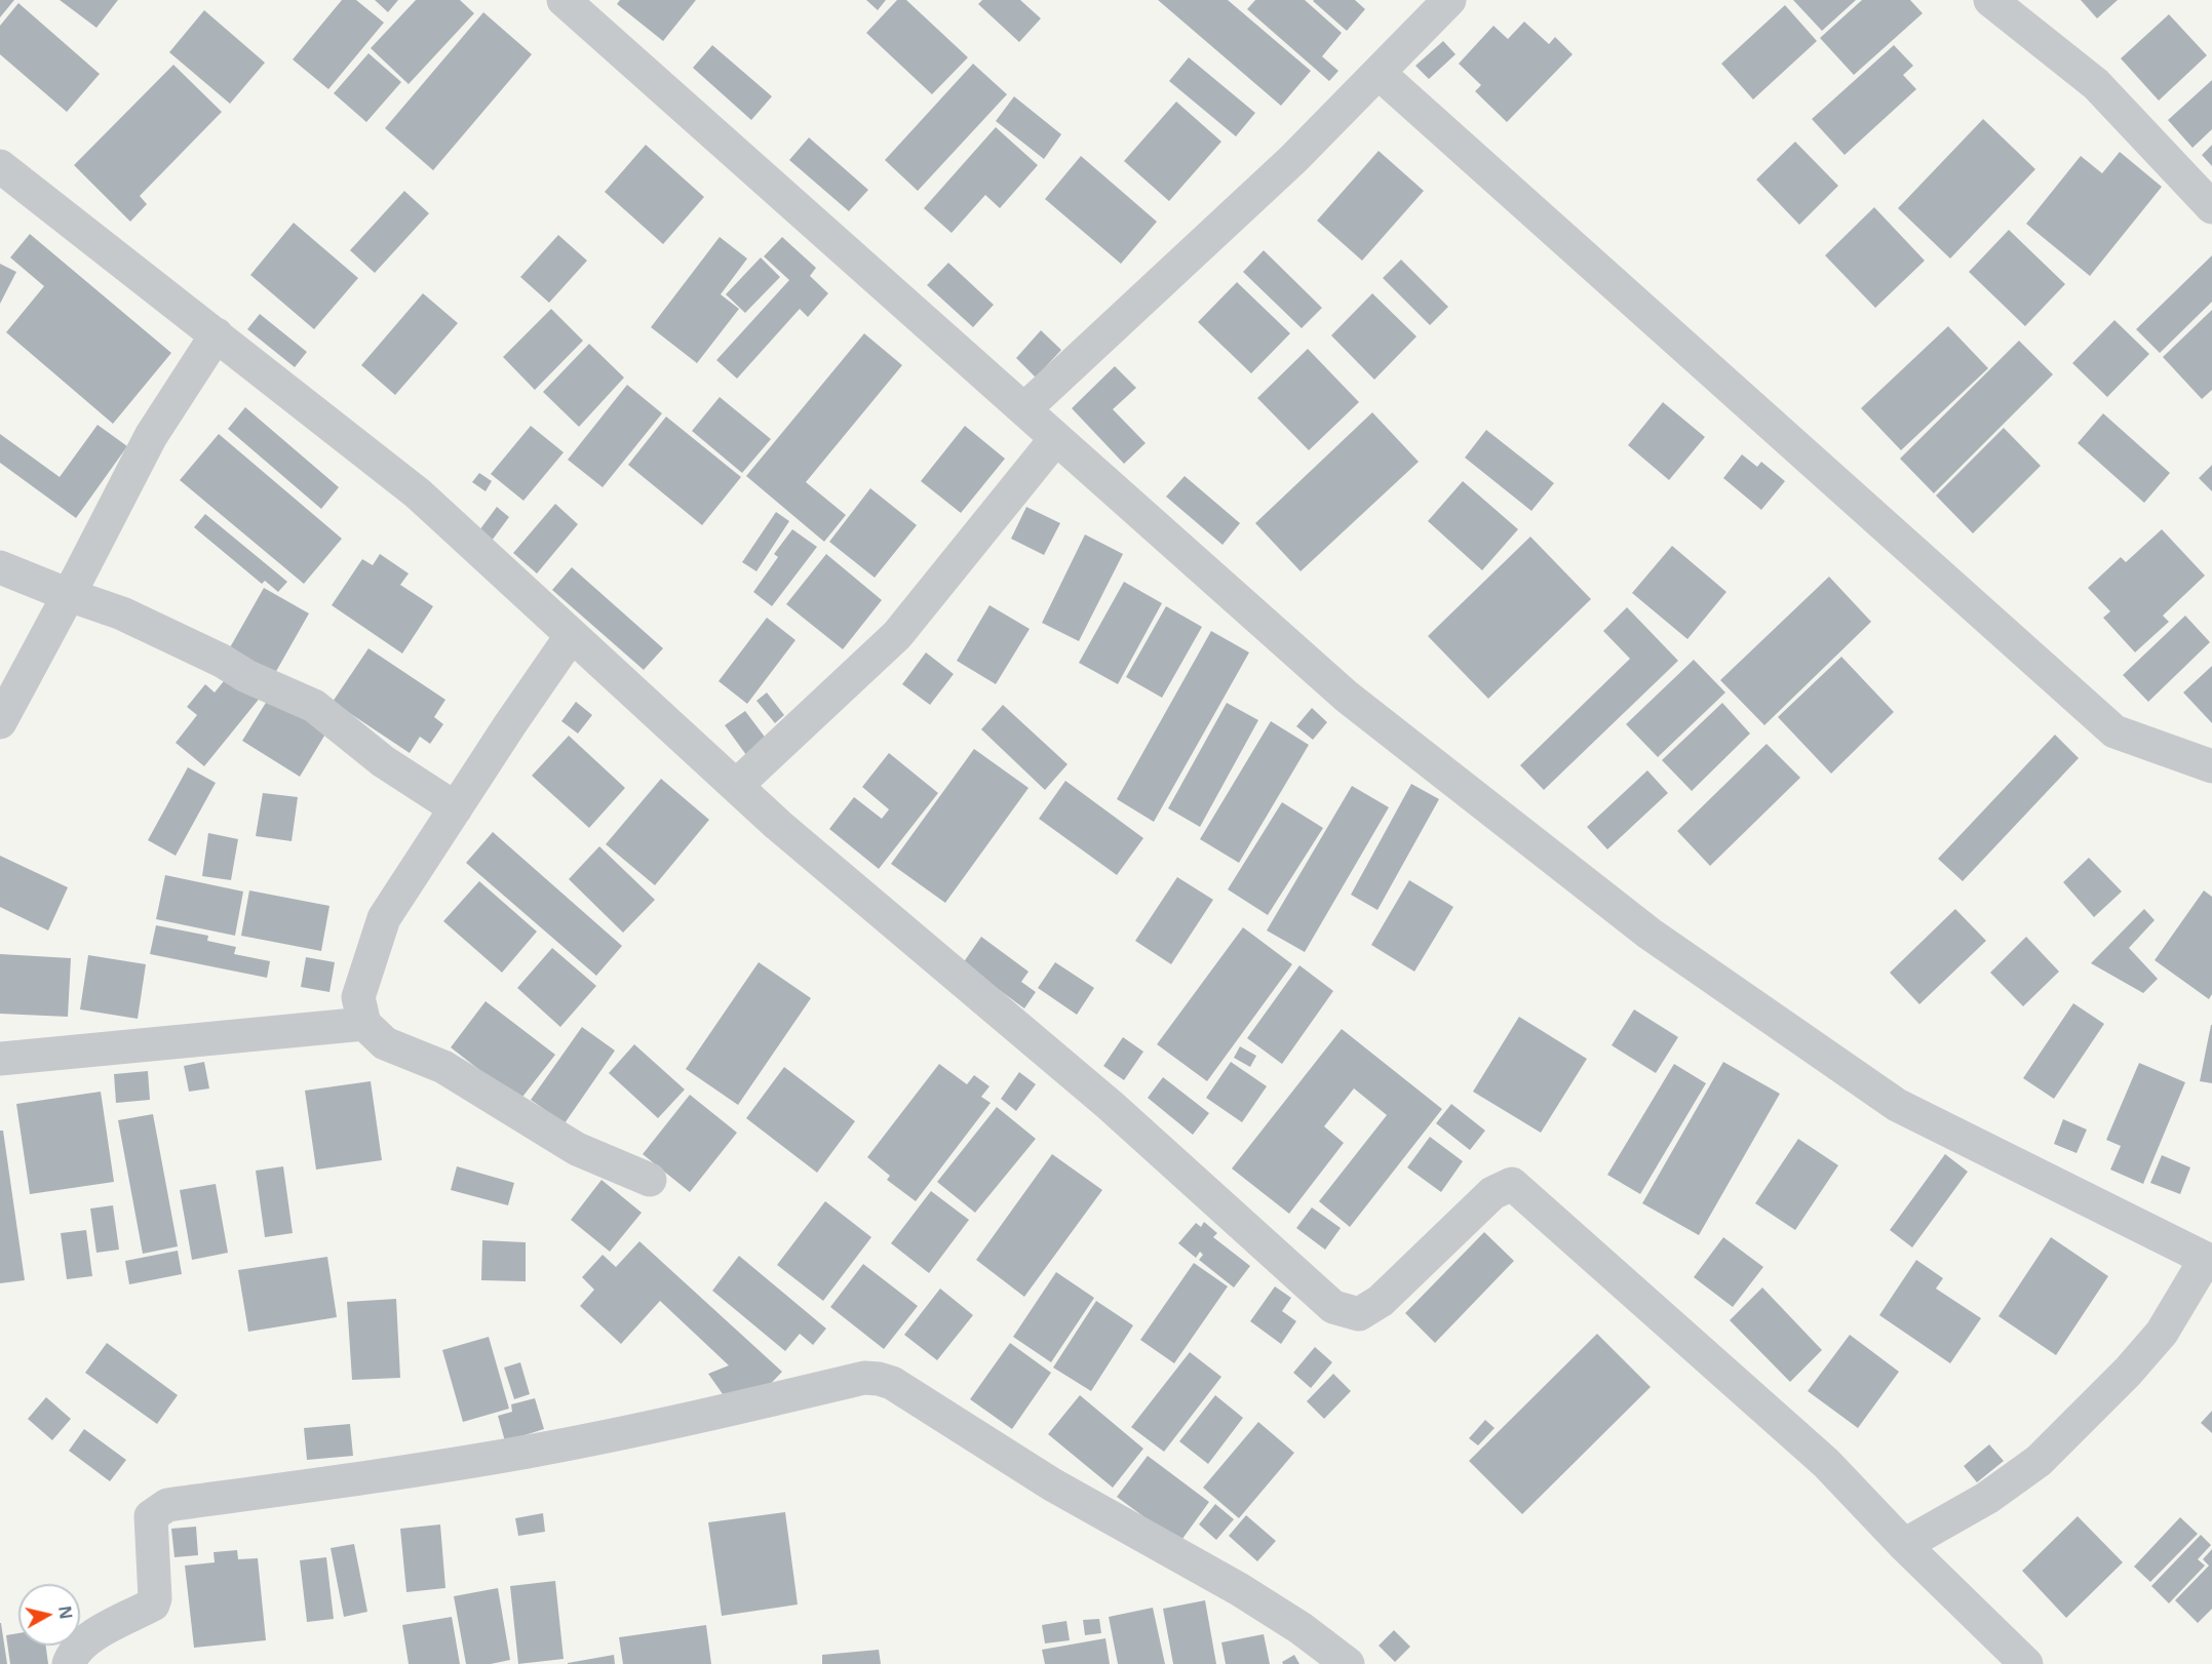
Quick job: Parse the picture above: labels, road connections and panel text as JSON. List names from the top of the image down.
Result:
{
  "north": "right"
}
